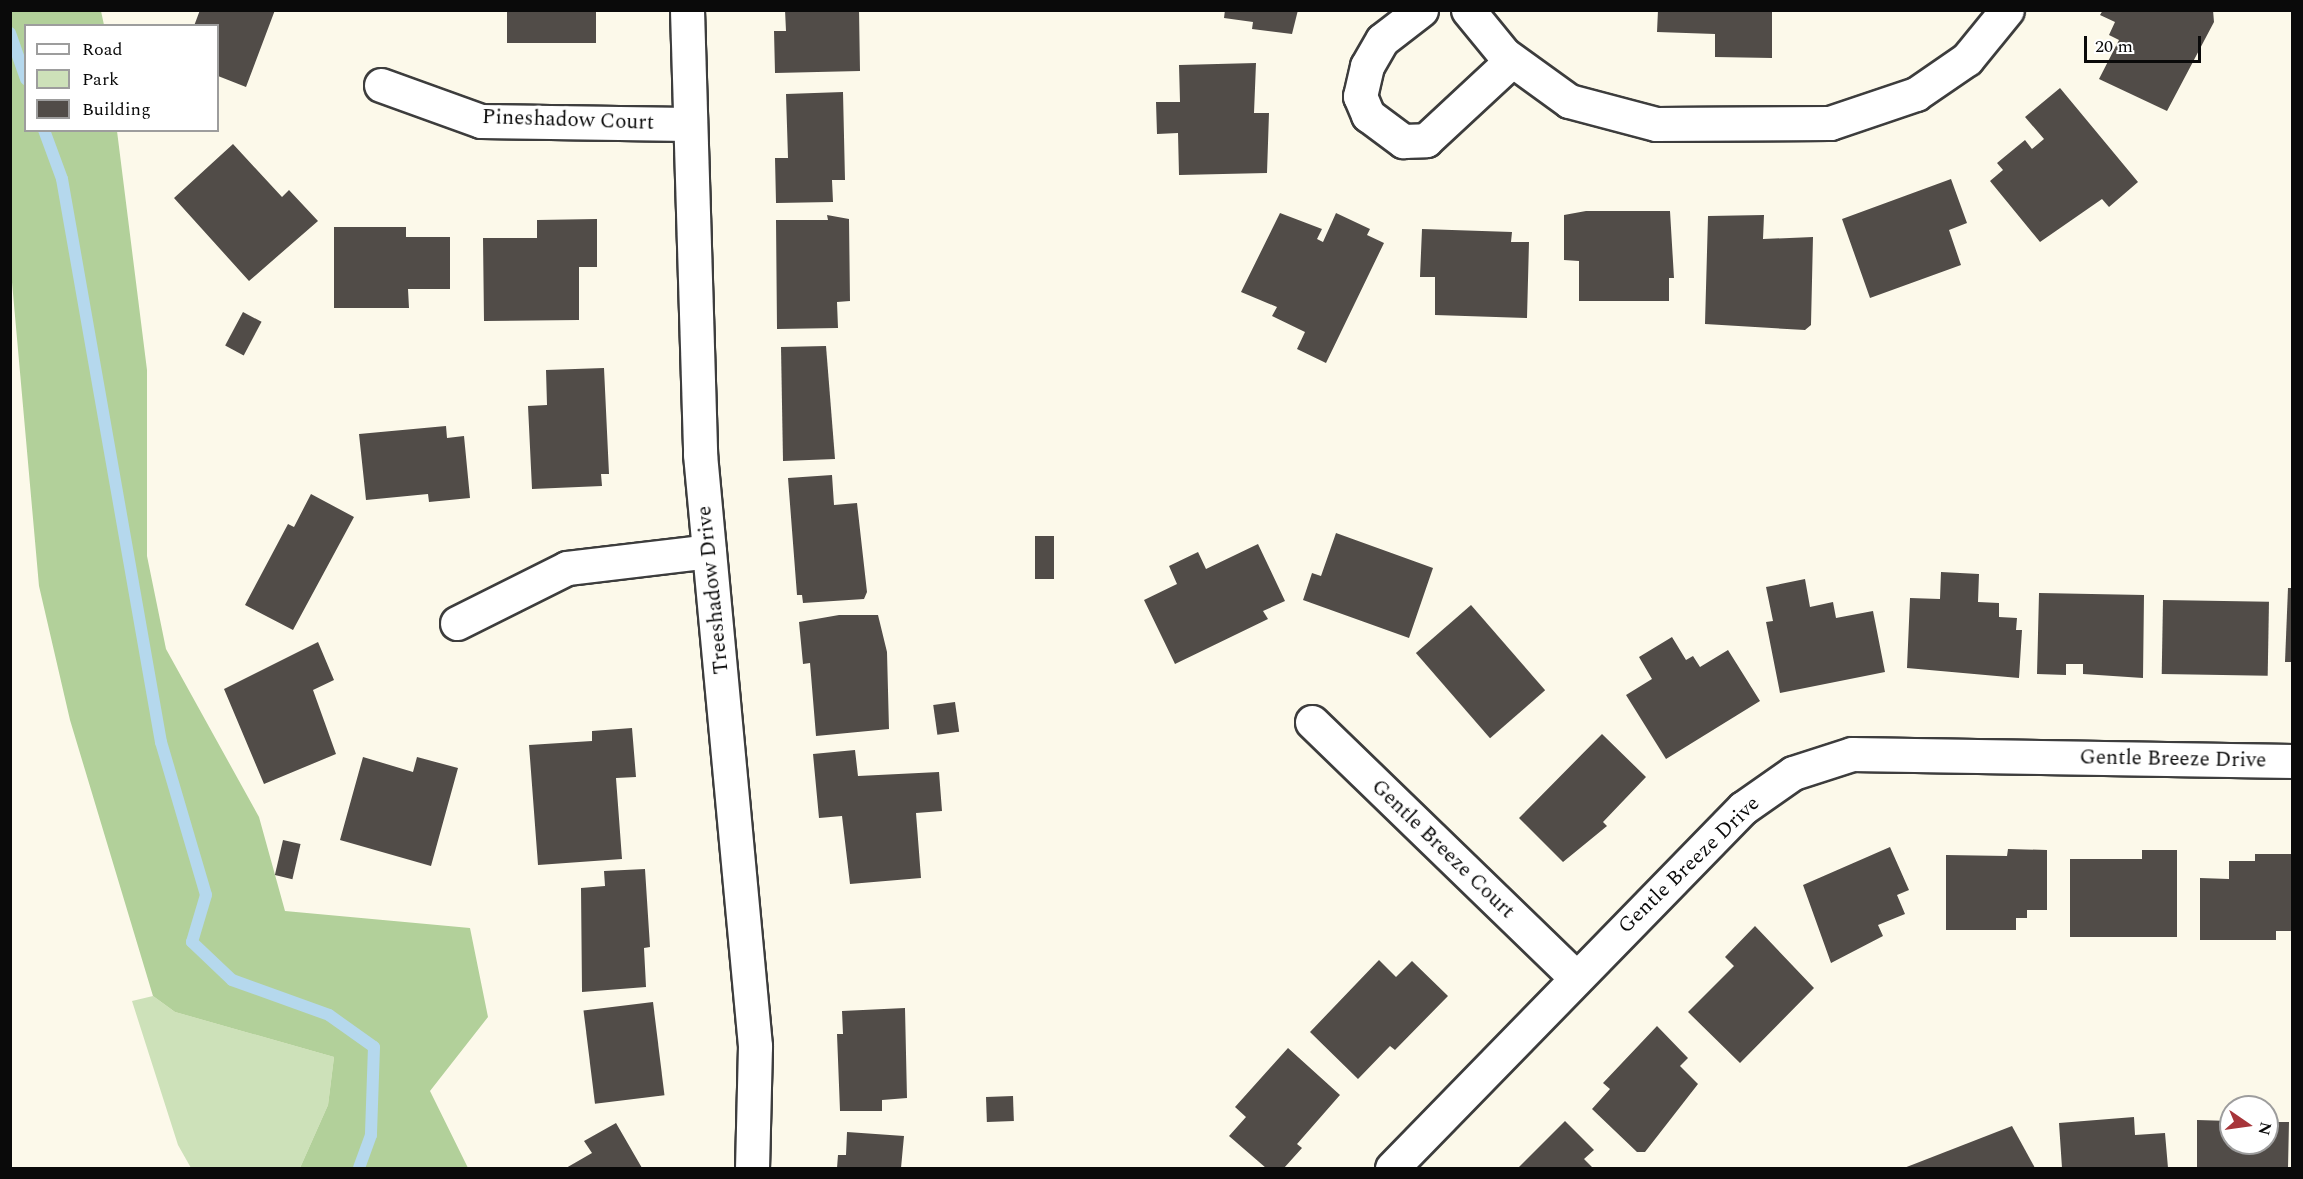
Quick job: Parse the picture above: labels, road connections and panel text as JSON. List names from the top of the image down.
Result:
{
  "streets": {
    "street": [
      "Pineshadow Court",
      "Treeshadow Drive",
      "Gentle Breeze Drive",
      "Gentle Breeze Court"
    ]
  },
  "crossings": [
    ["Pineshadow Court", "Treeshadow Drive"],
    ["Gentle Breeze Drive", "Gentle Breeze Court"]
  ],
  "legend": ["Road", "Park", "Building"],
  "scale_bar": "20 m",
  "north": "right"
}
